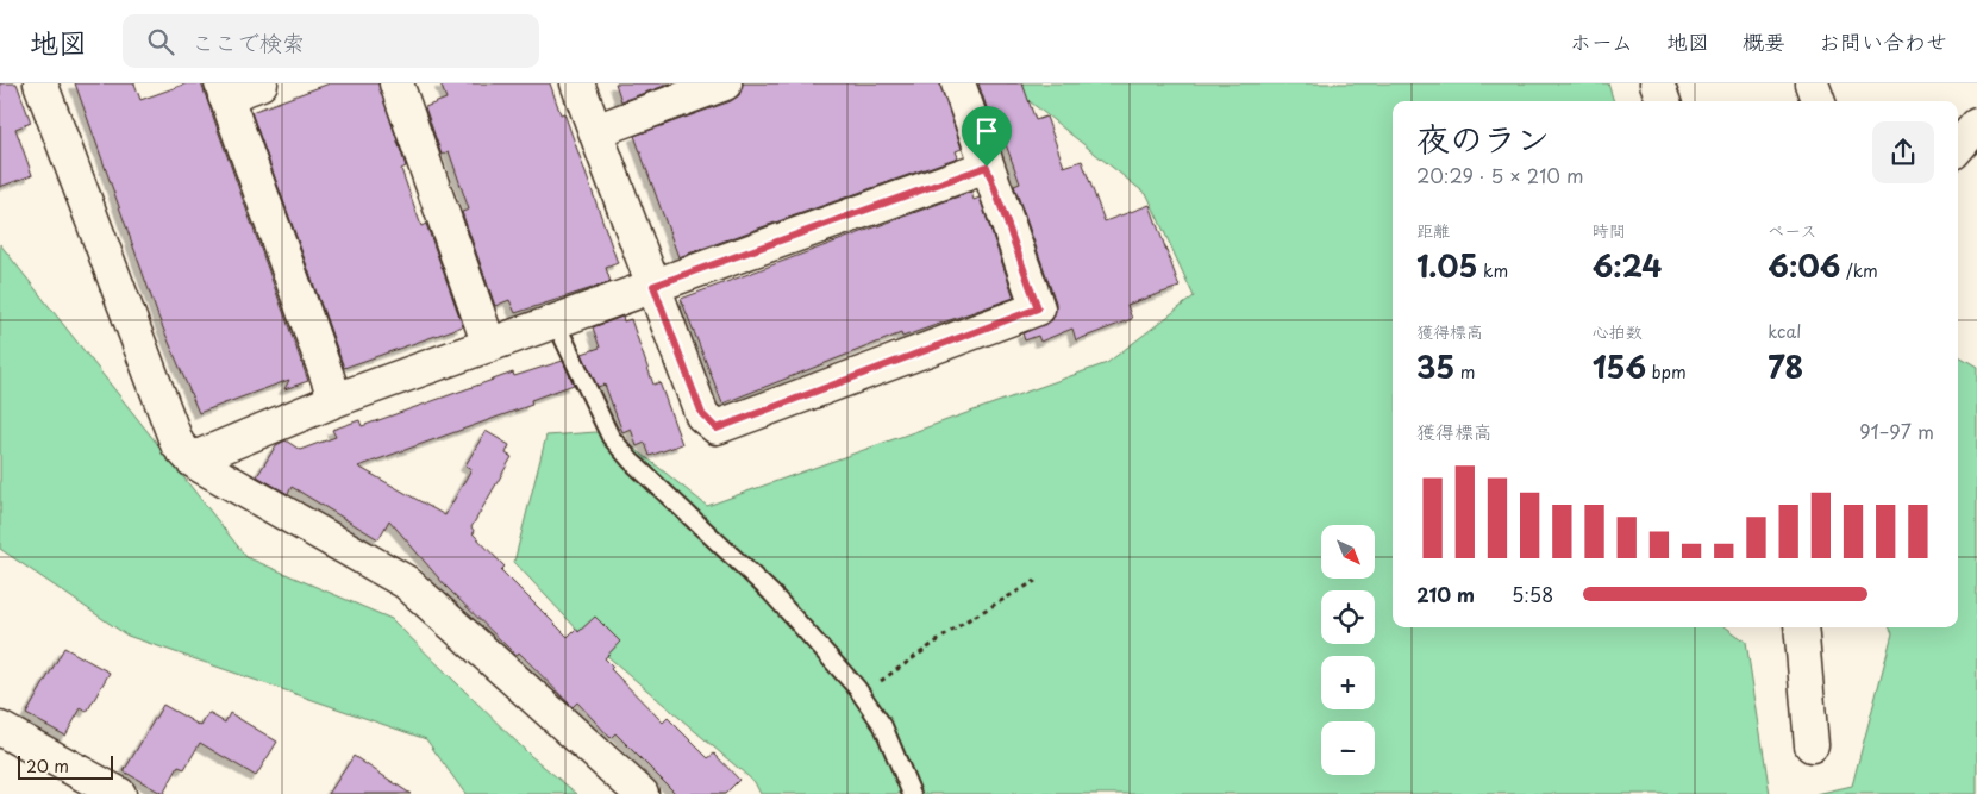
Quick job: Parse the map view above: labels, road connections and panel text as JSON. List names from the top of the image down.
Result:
{
  "scale_bar": "20 m",
  "north": "bottom right",
  "page": {
    "header": "地図",
    "search": "ここで検索",
    "nav": [
      "ホーム",
      "地図",
      "概要",
      "お問い合わせ"
    ],
    "heading": ["夜のラン", "20:29 · 5 × 210 m"],
    "stats": [
      ["距離", "1.05 km"],
      ["時間", "6:24"],
      ["ペース", "6:06 /km"],
      ["獲得標高", "35 m"],
      ["心拍数", "156 bpm"],
      ["kcal", "78"]
    ],
    "chart": ["獲得標高", "91–97 m"],
    "map_buttons": ["+", "−"],
    "list": [
      {
        "name": "210 m",
        "note": "5:58"
      }
    ],
    "scale": "20 m"
  }
}
